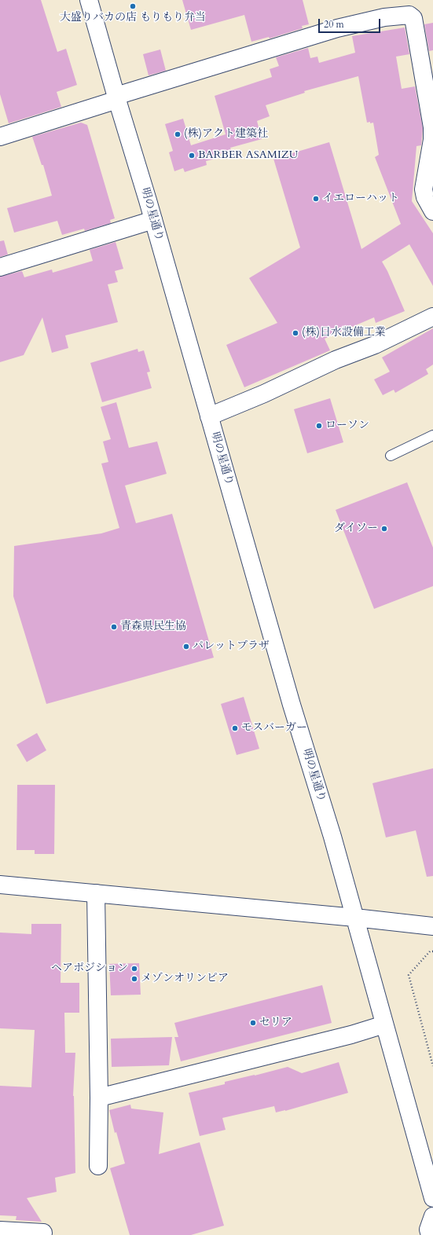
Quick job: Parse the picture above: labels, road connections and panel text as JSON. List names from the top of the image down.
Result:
{
  "streets": {
    "street": ["明の星通り"]
  },
  "places": [
    "大盛りバカの店 もりもり弁当",
    "(株)アクト建築社",
    "BARBER ASAMIZU",
    "イエローハット",
    "(株)日水設備工業",
    "ローソン",
    "ダイソー",
    "青森県民生協",
    "パレットプラザ",
    "モスバーガー",
    "ヘアポジション",
    "メゾンオリンピア",
    "セリア"
  ],
  "scale_bar": "20 m"
}
